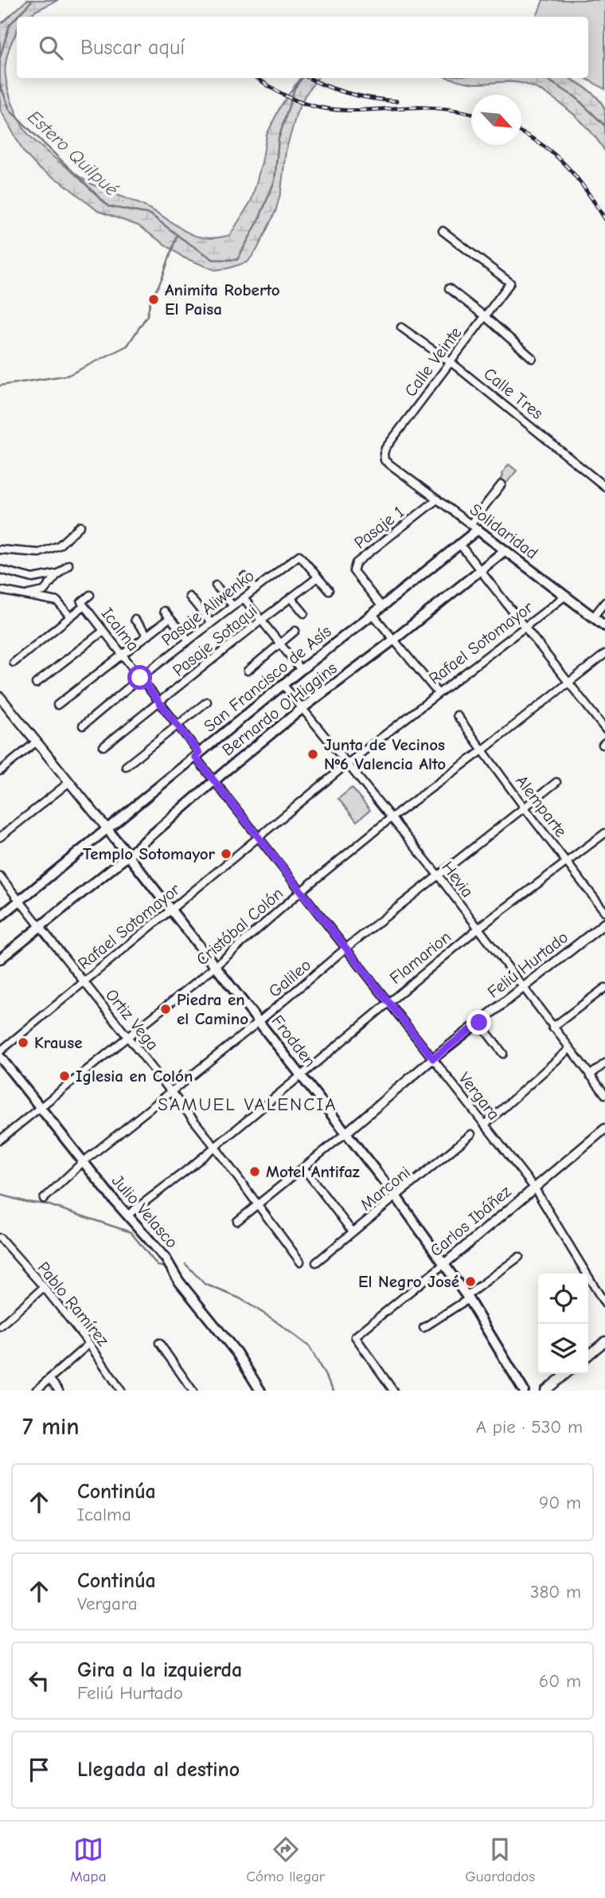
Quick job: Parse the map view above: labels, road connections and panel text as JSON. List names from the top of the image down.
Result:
{
  "streets": {
    "main road": [
      "Solidaridad",
      "San Francisco de Asís",
      "Bernardo O'Higgins",
      "Frodden",
      "Julio Velasco"
    ],
    "street": [
      "Calle Veinte",
      "Calle Tres",
      "Pasaje 1",
      "Pasaje Aliwenko",
      "Icalma",
      "Pasaje Sotaqui",
      "Rafael Sotomayor",
      "Alemparte",
      "Hevia",
      "Cristóbal Colón",
      "Flamarion",
      "Feliú Hurtado",
      "Galileo",
      "Ortiz Vega",
      "Vergara",
      "Marconi",
      "Carlos Ibáñez",
      "Pablo Ramírez"
    ]
  },
  "crossings": [
    ["Calle Veinte", "Calle Tres"],
    ["Calle Veinte", "Solidaridad"],
    ["Pasaje 1", "Solidaridad"],
    ["Pasaje 1", "San Francisco de Asís"],
    ["Solidaridad", "Rafael Sotomayor"],
    ["Solidaridad", "San Francisco de Asís"],
    ["Solidaridad", "Bernardo O'Higgins"],
    ["Pasaje Aliwenko", "Icalma"],
    ["Pasaje Aliwenko", "Pasaje Sotaqui"],
    ["Icalma", "Pasaje Sotaqui"],
    ["Icalma", "San Francisco de Asís"],
    ["Icalma", "Vergara"],
    ["Rafael Sotomayor", "Hevia"],
    ["Rafael Sotomayor", "Ortiz Vega"],
    ["Rafael Sotomayor", "Frodden"],
    ["Rafael Sotomayor", "Vergara"],
    ["San Francisco de Asís", "Hevia"],
    ["San Francisco de Asís", "Ortiz Vega"],
    ["San Francisco de Asís", "Frodden"],
    ["San Francisco de Asís", "Vergara"],
    ["Bernardo O'Higgins", "Hevia"],
    ["Bernardo O'Higgins", "Ortiz Vega"],
    ["Bernardo O'Higgins", "Frodden"],
    ["Bernardo O'Higgins", "Vergara"],
    ["Alemparte", "Cristóbal Colón"],
    ["Alemparte", "Flamarion"],
    ["Alemparte", "Galileo"],
    ["Hevia", "Cristóbal Colón"],
    ["Hevia", "Flamarion"],
    ["Hevia", "Feliú Hurtado"],
    ["Hevia", "Galileo"],
    ["Cristóbal Colón", "Ortiz Vega"],
    ["Cristóbal Colón", "Frodden"],
    ["Cristóbal Colón", "Vergara"],
    ["Cristóbal Colón", "Julio Velasco"],
    ["Flamarion", "Ortiz Vega"],
    ["Flamarion", "Frodden"],
    ["Flamarion", "Vergara"],
    ["Flamarion", "Julio Velasco"],
    ["Feliú Hurtado", "Ortiz Vega"],
    ["Feliú Hurtado", "Frodden"],
    ["Feliú Hurtado", "Vergara"],
    ["Galileo", "Ortiz Vega"],
    ["Galileo", "Frodden"],
    ["Galileo", "Vergara"],
    ["Galileo", "Julio Velasco"],
    ["Frodden", "Marconi"],
    ["Frodden", "Carlos Ibáñez"],
    ["Vergara", "Carlos Ibáñez"]
  ],
  "districts": ["SAMUEL VALENCIA"],
  "water": ["Estero Quilpué"],
  "places": [
    "Animita Roberto El Paisa",
    "Junta de Vecinos Nº6 Valencia Alto",
    "Templo Sotomayor",
    "Piedra en el Camino",
    "Krause",
    "Iglesia en Colón",
    "Motel Antifaz",
    "El Negro José"
  ],
  "north": "bottom right",
  "page": {
    "search": "Buscar aquí",
    "heading": ["7 min", "A pie · 530 m"],
    "list": [
      ["Continúa", "Icalma", "90 m"],
      ["Continúa", "Vergara", "380 m"],
      ["Gira a la izquierda", "Feliú Hurtado", "60 m"],
      "Llegada al destino"
    ],
    "nav": ["Mapa", "Cómo llegar", "Guardados"]
  }
}
